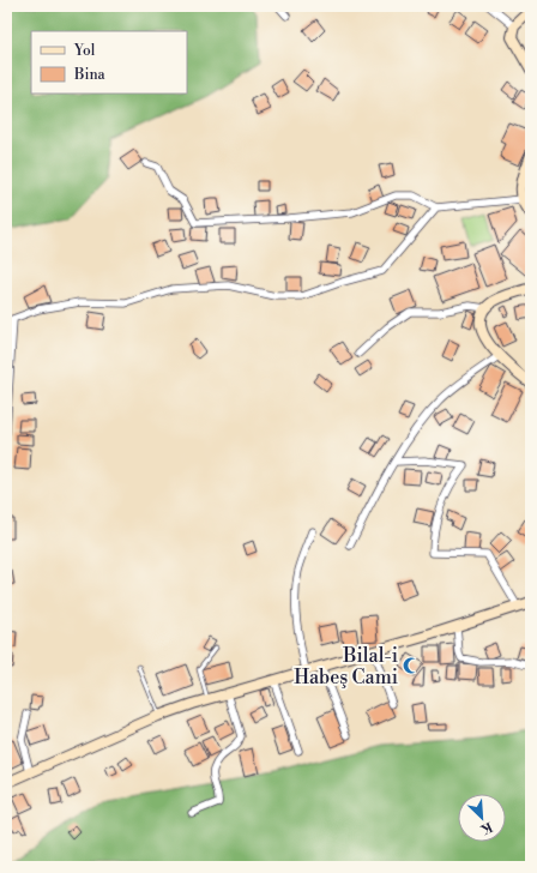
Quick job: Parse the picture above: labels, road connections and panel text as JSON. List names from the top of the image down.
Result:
{
  "places": {
    "mosque": ["Bilal-i Habeş Cami"]
  },
  "legend": ["Yol", "Bina"],
  "north": "bottom right"
}
